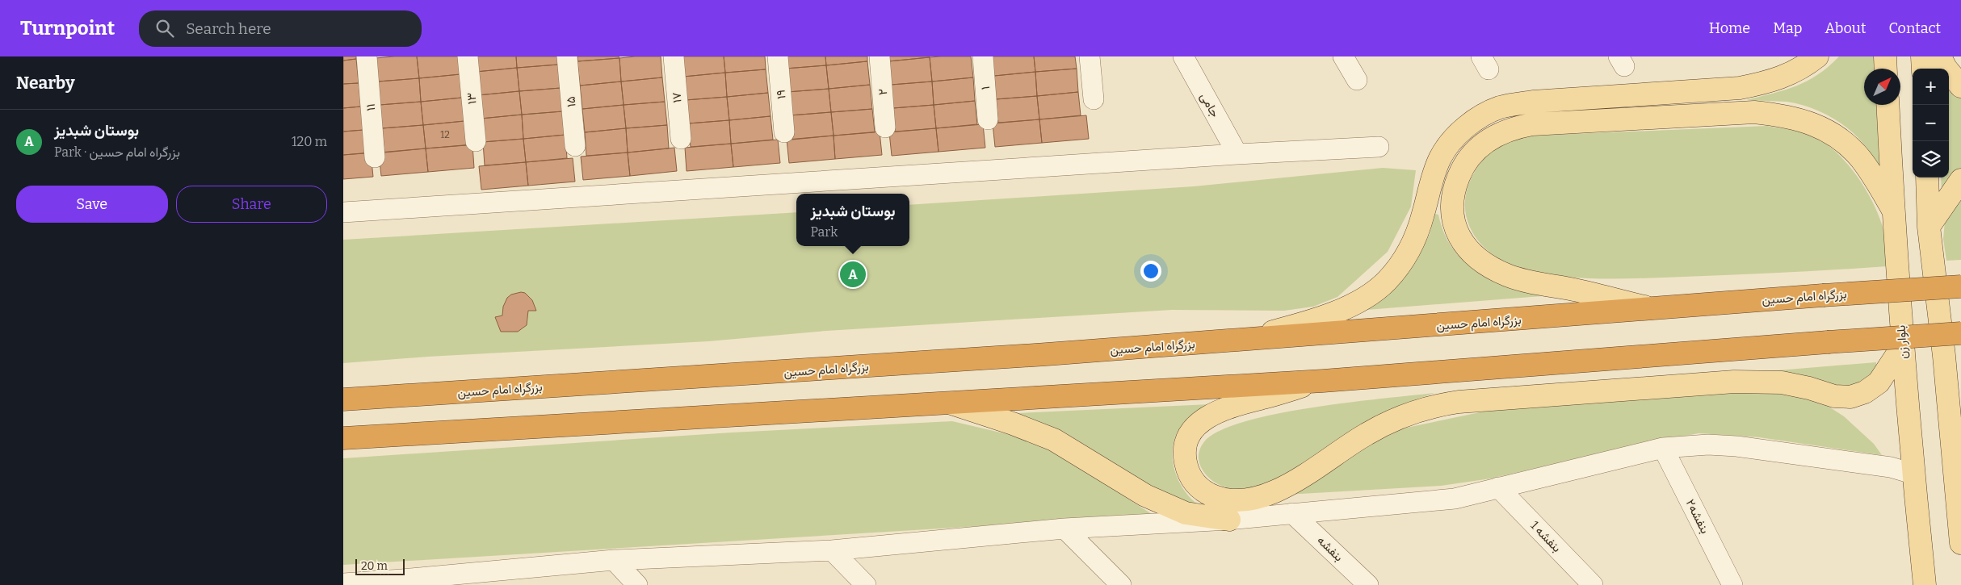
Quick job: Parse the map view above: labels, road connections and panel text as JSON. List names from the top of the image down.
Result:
{
  "streets": {
    "highway": ["بزرگراه امام حسین"],
    "main road": ["بلوار زن"],
    "street": [
      "۱",
      "۲",
      "۱۹",
      "۱۷",
      "۱۳",
      "۱۵",
      "جامی",
      "۱۱",
      "بنفشه۲",
      "بنفشه 1",
      "بنفشه"
    ]
  },
  "house_numbers": ["12"],
  "scale_bar": "20 m",
  "north": "top right",
  "page": {
    "header": "Turnpoint",
    "search": "Search here",
    "nav": [
      "Home",
      "Map",
      "About",
      "Contact"
    ],
    "heading": "Nearby",
    "map_buttons": ["+", "−"],
    "list": [
      {
        "mark": "A",
        "name": "بوستان شبدیز",
        "note": "Park · بزرگراه امام حسین",
        "value": "120 m"
      }
    ],
    "buttons": ["Save", "Share"],
    "popup": ["بوستان شبدیز", "Park"],
    "pins": "A",
    "scale": "20 m"
  }
}
